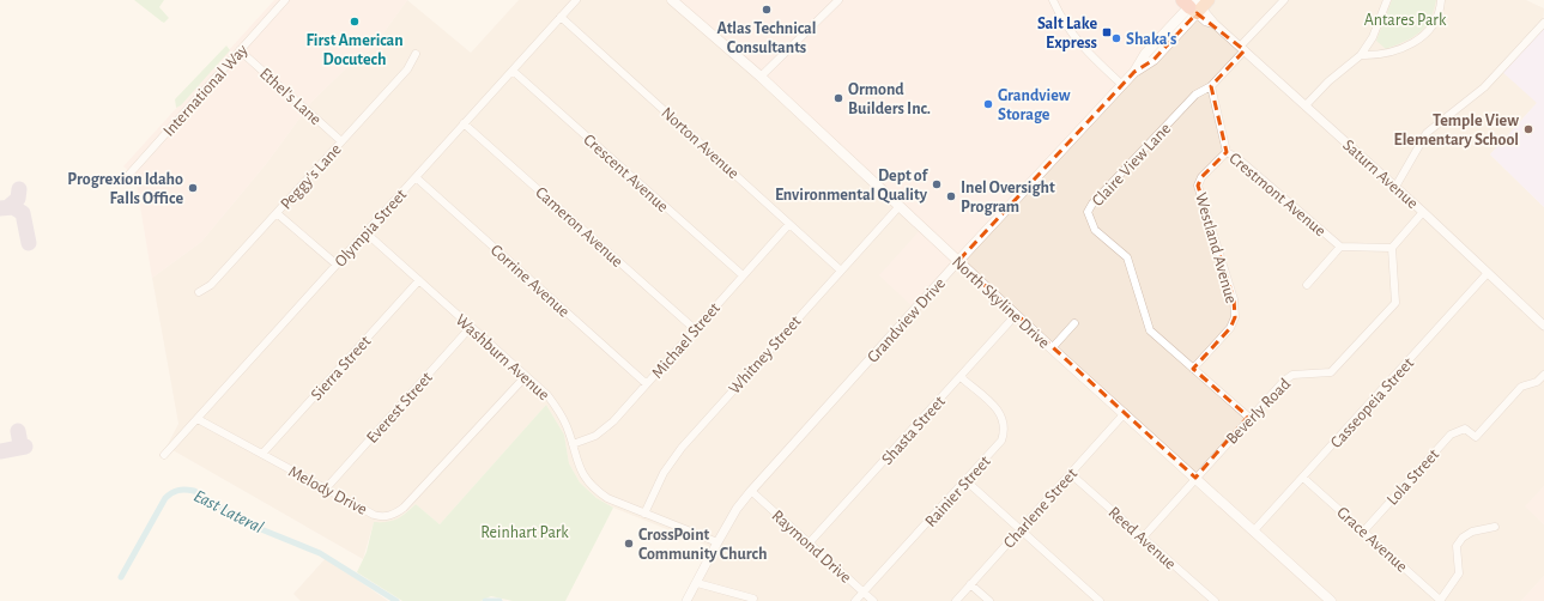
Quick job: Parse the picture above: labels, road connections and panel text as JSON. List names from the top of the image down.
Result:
{
  "streets": {
    "main road": ["North Skyline Drive", "Grandview Drive"],
    "street": [
      "International Way",
      "Ethel's Lane",
      "Norton Avenue",
      "Claire View Lane",
      "Crescent Avenue",
      "Saturn Avenue",
      "Peggy's Lane",
      "Crestmont Avenue",
      "Cameron Avenue",
      "Olympia Street",
      "Westland Avenue",
      "Corrine Avenue",
      "Michael Street",
      "Whitney Street",
      "Washburn Avenue",
      "Sierra Street",
      "Casseopeia Street",
      "Everest Street",
      "Beverly Road",
      "Shasta Street",
      "Lola Street",
      "Melody Drive",
      "Rainier Street",
      "Charlene Street",
      "Reed Avenue",
      "Grace Avenue",
      "Raymond Drive"
    ]
  },
  "crossings": [
    ["International Way", "Ethel's Lane"],
    ["Ethel's Lane", "Peggy's Lane"],
    ["Norton Avenue", "Olympia Street"],
    ["Norton Avenue", "Michael Street"],
    ["Norton Avenue", "Whitney Street"],
    ["Claire View Lane", "Saturn Avenue"],
    ["Claire View Lane", "Crestmont Avenue"],
    ["Claire View Lane", "Westland Avenue"],
    ["Claire View Lane", "Beverly Road"],
    ["Crescent Avenue", "Olympia Street"],
    ["Crescent Avenue", "Michael Street"],
    ["Saturn Avenue", "Grandview Drive"],
    ["Saturn Avenue", "Casseopeia Street"],
    ["Crestmont Avenue", "Westland Avenue"],
    ["Crestmont Avenue", "Beverly Road"],
    ["Cameron Avenue", "Olympia Street"],
    ["Cameron Avenue", "Michael Street"],
    ["Olympia Street", "Corrine Avenue"],
    ["Olympia Street", "Washburn Avenue"],
    ["Olympia Street", "Melody Drive"],
    ["Corrine Avenue", "Michael Street"],
    ["North Skyline Drive", "Grandview Drive"],
    ["North Skyline Drive", "Whitney Street"],
    ["North Skyline Drive", "Casseopeia Street"],
    ["North Skyline Drive", "Beverly Road"],
    ["North Skyline Drive", "Shasta Street"],
    ["North Skyline Drive", "Charlene Street"],
    ["Grandview Drive", "Washburn Avenue"],
    ["Grandview Drive", "Raymond Drive"],
    ["Michael Street", "Washburn Avenue"],
    ["Whitney Street", "Washburn Avenue"],
    ["Washburn Avenue", "Sierra Street"],
    ["Washburn Avenue", "Everest Street"],
    ["Washburn Avenue", "Melody Drive"],
    ["Sierra Street", "Melody Drive"],
    ["Casseopeia Street", "Grace Avenue"],
    ["Everest Street", "Melody Drive"],
    ["Beverly Road", "Reed Avenue"],
    ["Shasta Street", "Rainier Street"],
    ["Shasta Street", "Raymond Drive"],
    ["Lola Street", "Grace Avenue"],
    ["Rainier Street", "Raymond Drive"],
    ["Charlene Street", "Reed Avenue"]
  ],
  "water": ["East Lateral"],
  "parks": ["Antares Park", "Reinhart Park"],
  "places": {
    "other": [
      "Atlas Technical Consultants",
      "First American Docutech",
      "Shaka's",
      "Ormond Builders Inc.",
      "Grandview Storage",
      "Temple View Elementary School",
      "Dept of Environmental Quality",
      "Progrexion Idaho Falls Office",
      "Inel Oversight Program",
      "CrossPoint Community Church"
    ],
    "transit": ["Salt Lake Express"]
  }
}
